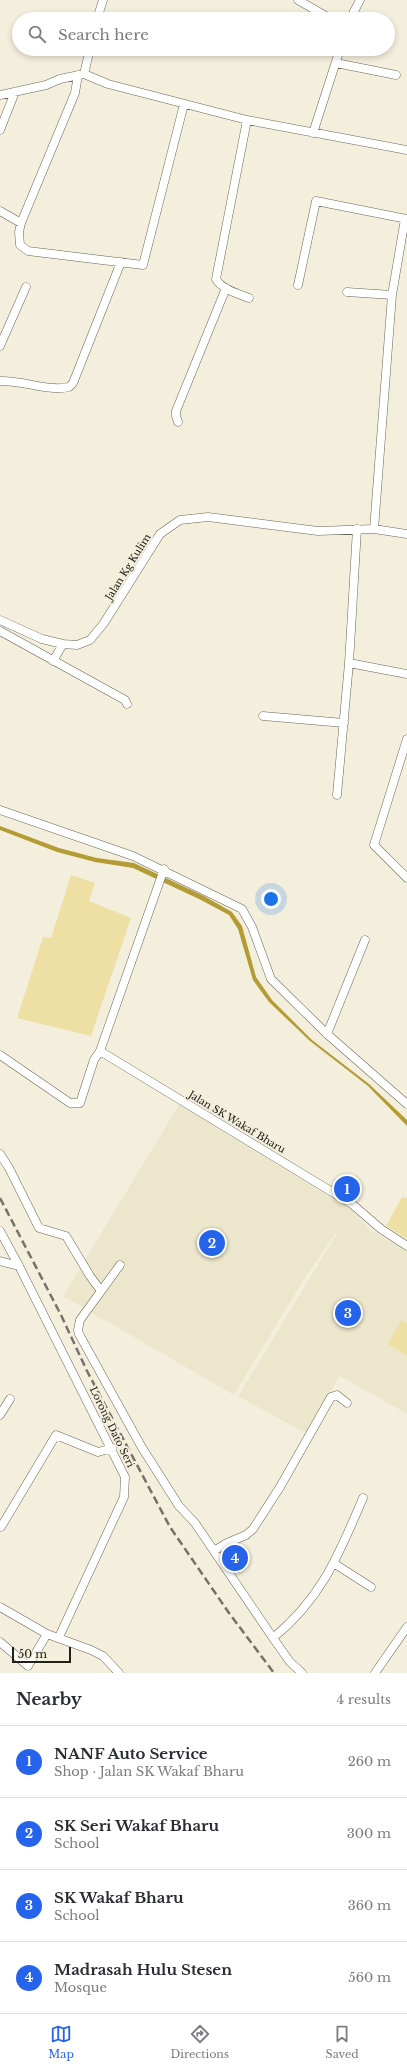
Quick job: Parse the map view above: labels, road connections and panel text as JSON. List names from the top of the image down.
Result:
{
  "streets": {
    "street": ["Jalan Kg Kulim", "Jalan SK Wakaf Bharu", "Lorong Dato Seri"]
  },
  "scale_bar": "50 m",
  "page": {
    "search": "Search here",
    "pins": [
      "1",
      "2",
      "3",
      "4"
    ],
    "scale": "50 m",
    "heading": ["Nearby", "4 results"],
    "list": [
      {
        "mark": "1",
        "name": "NANF Auto Service",
        "note": "Shop · Jalan SK Wakaf Bharu",
        "value": "260 m"
      },
      {
        "mark": "2",
        "name": "SK Seri Wakaf Bharu",
        "note": "School",
        "value": "300 m"
      },
      {
        "mark": "3",
        "name": "SK Wakaf Bharu",
        "note": "School",
        "value": "360 m"
      },
      {
        "mark": "4",
        "name": "Madrasah Hulu Stesen",
        "note": "Mosque",
        "value": "560 m"
      }
    ],
    "nav": ["Map", "Directions", "Saved"]
  }
}
